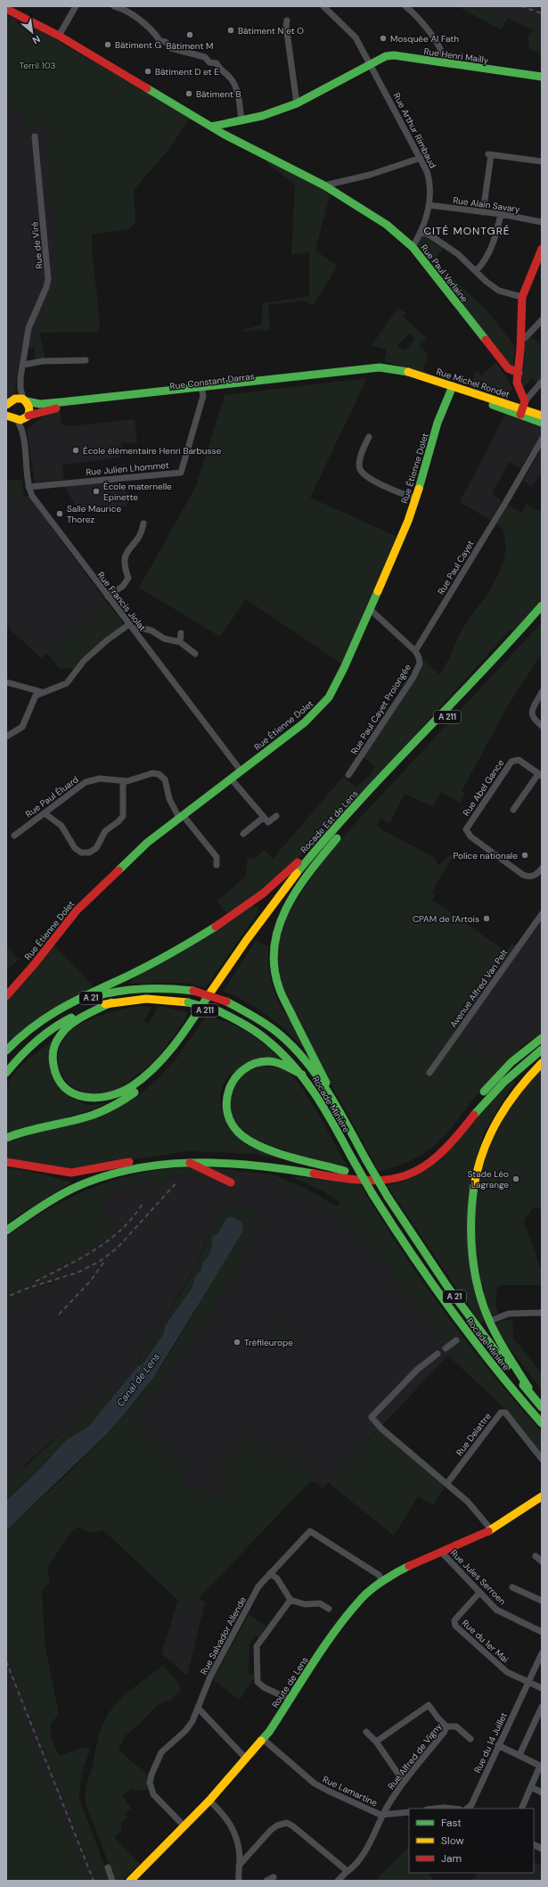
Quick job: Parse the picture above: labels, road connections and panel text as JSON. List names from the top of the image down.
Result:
{
  "streets": {
    "main road": [
      "Rue Henri Mailly",
      "Rue Paul Verlaine",
      "Rue Constant Darras",
      "Rue Michel Rondet",
      "Rue Étienne Dolet",
      "A 211",
      "Rocade Est de Lens",
      "A 21",
      "Rocade Minière",
      "Route de Lens"
    ],
    "street": [
      "Rue Arthur Rimbaud",
      "Rue Alain Savary",
      "Rue de Viré",
      "Rue Julien Lhommet",
      "Rue Paul Cayet",
      "Rue Francis Jiolat",
      "Rue Paul Cayet Prolongée",
      "Rue Abel Gance",
      "Rue Paul Éluard",
      "Avenue Alfred Van Pelt",
      "Rue Delattre",
      "Rue Jules Serroen",
      "Rue Salvador Allende",
      "Rue du 1er Mai",
      "Rue du 14 Juillet",
      "Rue Alfred de Vigny",
      "Rue Lamartine"
    ]
  },
  "crossings": [
    ["Rue Henri Mailly", "Rue Arthur Rimbaud"],
    ["Rue Henri Mailly", "Rue Paul Verlaine"],
    ["Rue Arthur Rimbaud", "Rue Alain Savary"],
    ["Rue Arthur Rimbaud", "Rue Paul Verlaine"],
    ["Rue de Viré", "Rue Constant Darras"],
    ["Rue Constant Darras", "Rue Michel Rondet"],
    ["Rue Constant Darras", "Rue Julien Lhommet"],
    ["Rue Constant Darras", "Rue Francis Jiolat"],
    ["Rue Michel Rondet", "Rue Étienne Dolet"],
    ["Rue Julien Lhommet", "Rue Francis Jiolat"],
    ["Rue Étienne Dolet", "Rue Francis Jiolat"],
    ["Rue Étienne Dolet", "Rue Paul Éluard"],
    ["Rue Paul Cayet", "Rue Paul Cayet Prolongée"],
    ["Rue Jules Serroen", "Rue du 1er Mai"],
    ["Rue Jules Serroen", "Route de Lens"],
    ["Rue Salvador Allende", "Route de Lens"],
    ["Rue du 1er Mai", "Rue du 14 Juillet"],
    ["Route de Lens", "Rue Lamartine"],
    ["Rue Alfred de Vigny", "Rue Lamartine"]
  ],
  "districts": ["CITÉ MONTGRÉ"],
  "water": ["Canal de Lens"],
  "parks": ["Terril 103"],
  "places": [
    "Bâtiment N et O",
    "Bâtiment M",
    "Mosquée Al Fath",
    "Bâtiment G",
    "Bâtiment D et E",
    "Bâtiment B",
    "École élémentaire Henri Barbusse",
    "École maternelle Epinette",
    "Salle Maurice Thorez",
    "Police nationale",
    "CPAM de l'Artois",
    "Stade Léo Lagrange",
    "Tréfileurope"
  ],
  "legend": ["Fast", "Slow", "Jam"],
  "north": "bottom right"
}
